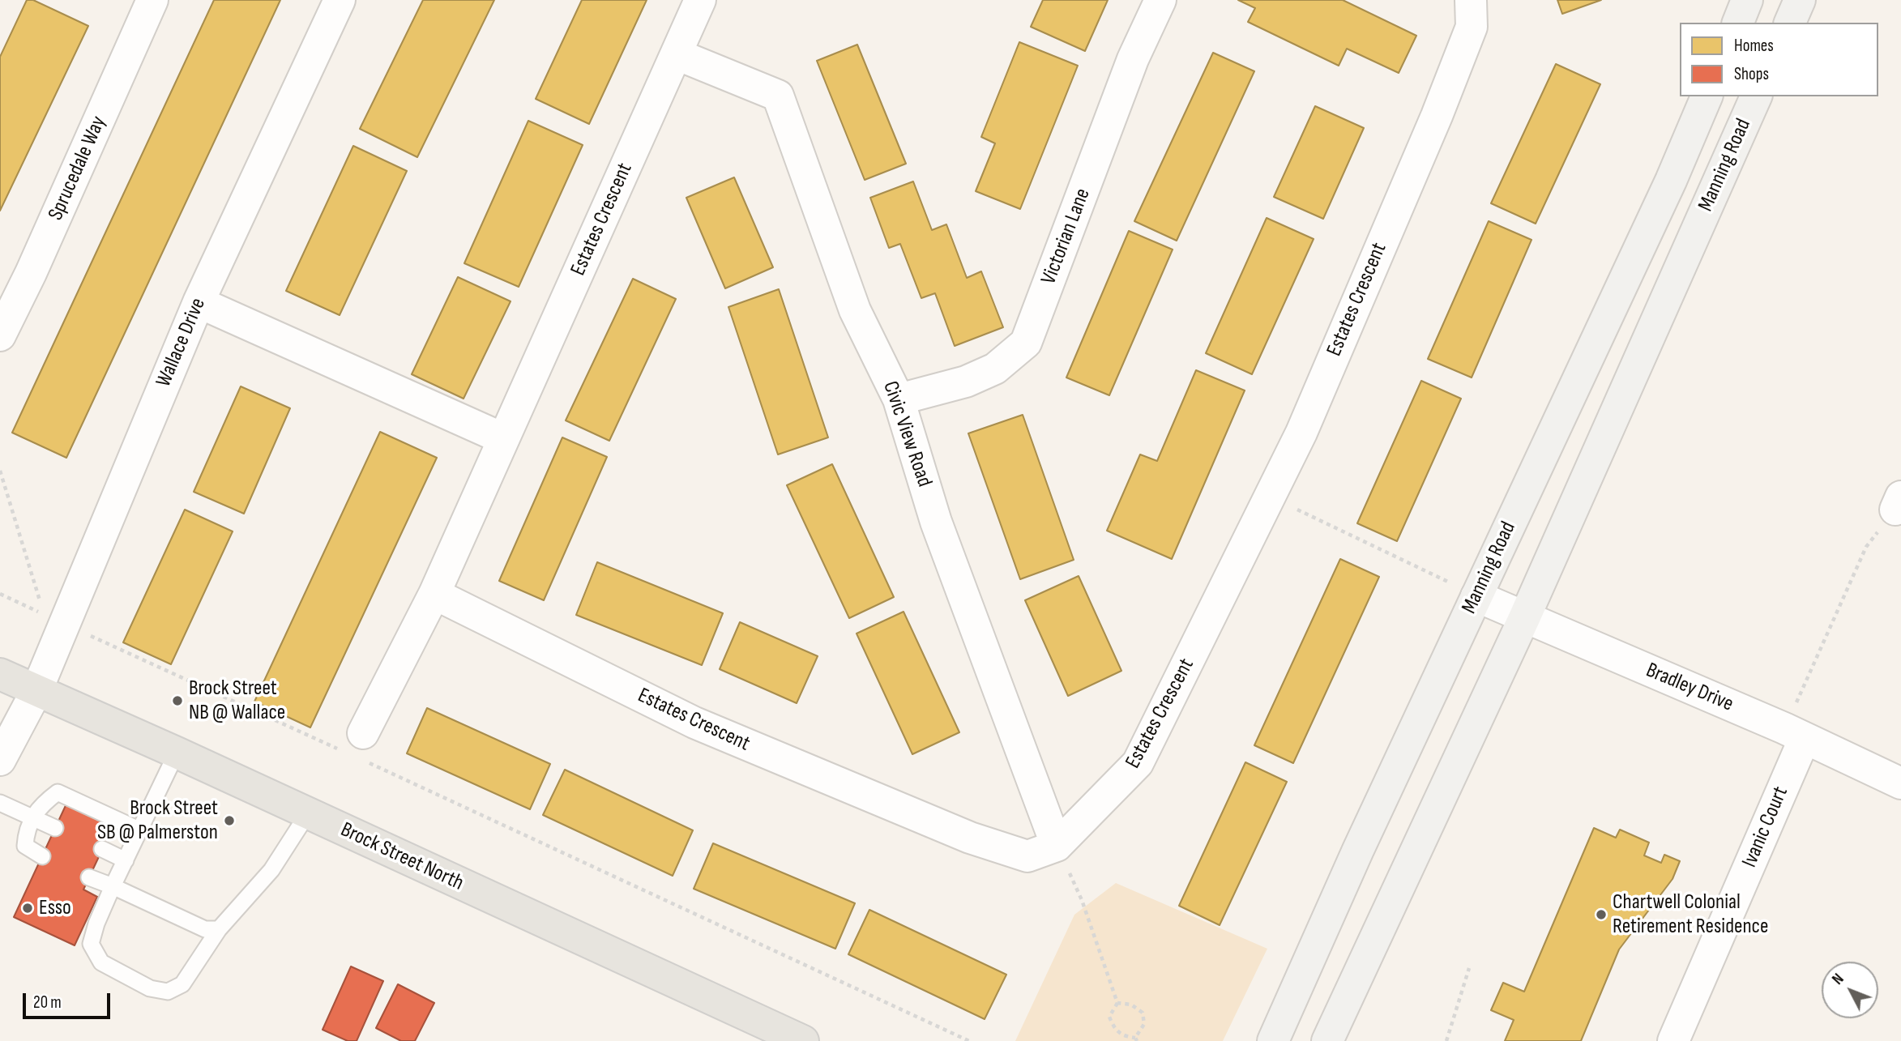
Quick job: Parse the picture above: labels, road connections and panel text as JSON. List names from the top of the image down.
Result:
{
  "streets": {
    "main road": ["Manning Road", "Brock Street North"],
    "street": [
      "Sprucedale Way",
      "Estates Crescent",
      "Victorian Lane",
      "Wallace Drive",
      "Civic View Road",
      "Bradley Drive",
      "Ivanic Court"
    ]
  },
  "crossings": [
    ["Manning Road", "Bradley Drive"],
    ["Estates Crescent", "Civic View Road"],
    ["Victorian Lane", "Civic View Road"],
    ["Wallace Drive", "Brock Street North"],
    ["Bradley Drive", "Ivanic Court"]
  ],
  "places": [
    "Brock Street NB @ Wallace",
    "Brock Street SB @ Palmerston",
    "Esso",
    "Chartwell Colonial Retirement Residence"
  ],
  "legend": ["Homes", "Shops"],
  "scale_bar": "20 m",
  "north": "top left"
}
